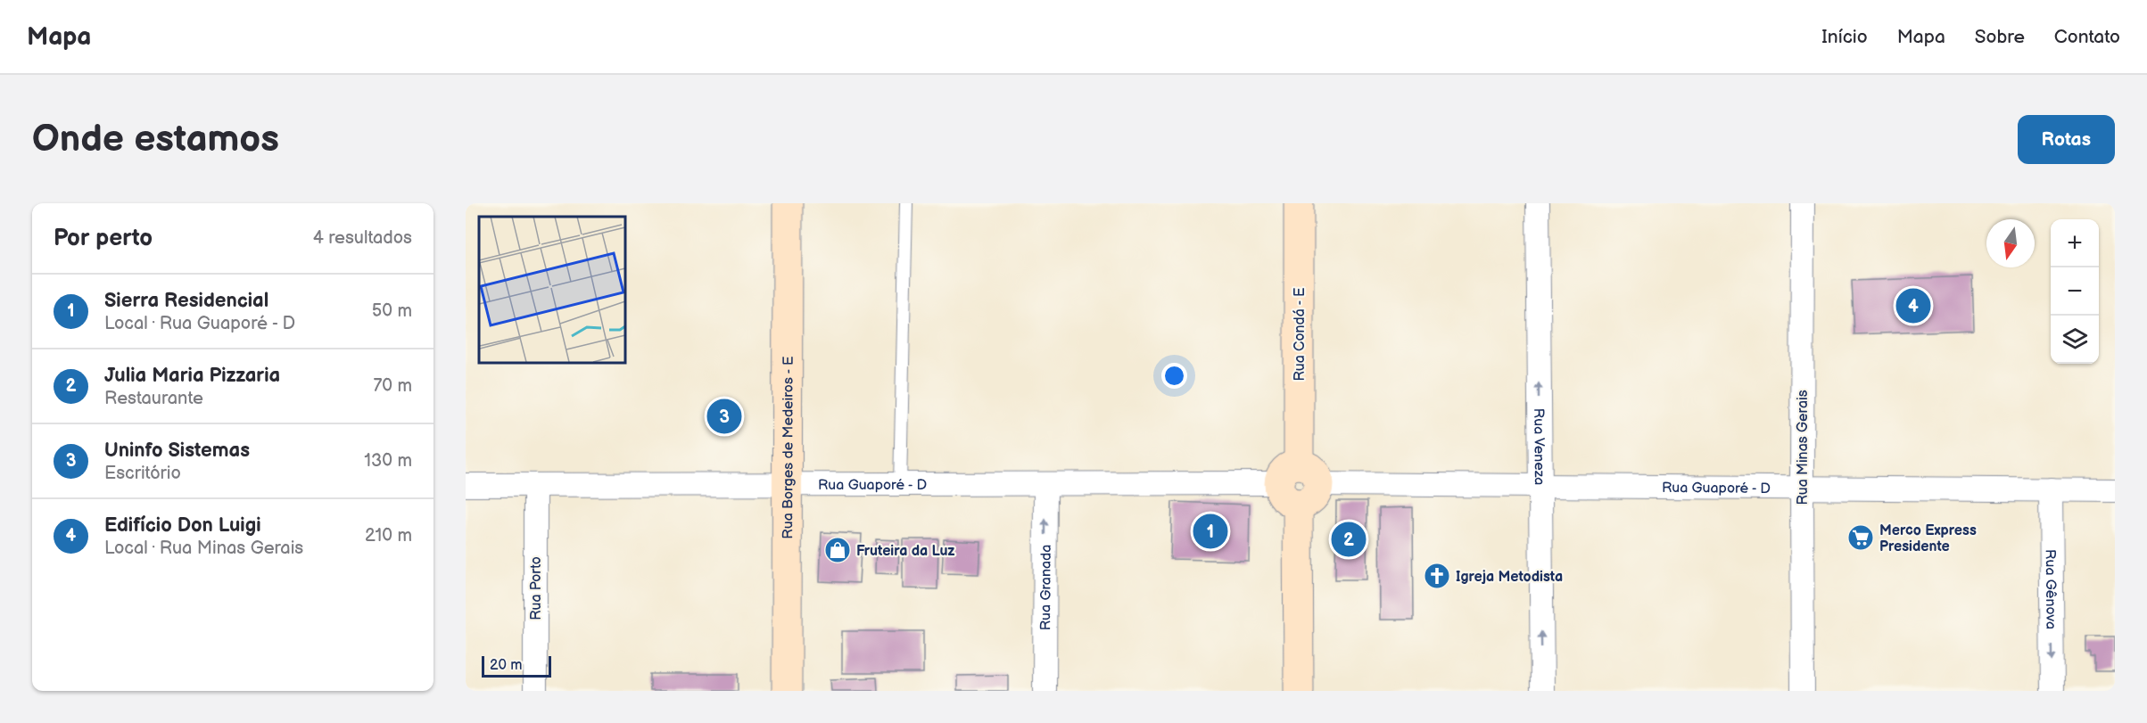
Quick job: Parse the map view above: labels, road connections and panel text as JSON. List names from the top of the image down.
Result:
{
  "streets": {
    "street": [
      "Rua Condá - E",
      "Rua Borges de Medeiros - E",
      "Rua Veneza",
      "Rua Minas Gerais",
      "Rua Guaporé - D",
      "Rua Granada",
      "Rua Porto",
      "Rua Gênova"
    ]
  },
  "crossings": [
    ["Rua Condá - E", "Rua Guaporé - D"],
    ["Rua Borges de Medeiros - E", "Rua Guaporé - D"],
    ["Rua Veneza", "Rua Guaporé - D"],
    ["Rua Minas Gerais", "Rua Guaporé - D"],
    ["Rua Guaporé - D", "Rua Granada"],
    ["Rua Guaporé - D", "Rua Porto"],
    ["Rua Guaporé - D", "Rua Gênova"]
  ],
  "one_way": ["Rua Veneza", "Rua Granada", "Rua Gênova"],
  "places": {
    "supermarket": ["Merco Express Presidente"],
    "shop": ["Fruteira da Luz"],
    "church": ["Igreja Metodista"]
  },
  "scale_bar": "20 m",
  "north": "bottom",
  "page": {
    "header": "Mapa",
    "nav": [
      "Início",
      "Mapa",
      "Sobre",
      "Contato"
    ],
    "buttons": "Rotas",
    "title": "Onde estamos",
    "heading": ["Por perto", "4 resultados"],
    "map_buttons": ["+", "−"],
    "list": [
      {
        "mark": "1",
        "name": "Sierra Residencial",
        "note": "Local · Rua Guaporé - D",
        "value": "50 m"
      },
      {
        "mark": "2",
        "name": "Julia Maria Pizzaria",
        "note": "Restaurante",
        "value": "70 m"
      },
      {
        "mark": "3",
        "name": "Uninfo Sistemas",
        "note": "Escritório",
        "value": "130 m"
      },
      {
        "mark": "4",
        "name": "Edifício Don Luigi",
        "note": "Local · Rua Minas Gerais",
        "value": "210 m"
      }
    ],
    "pins": [
      "4",
      "3",
      "1",
      "2"
    ],
    "scale": "20 m"
  }
}
